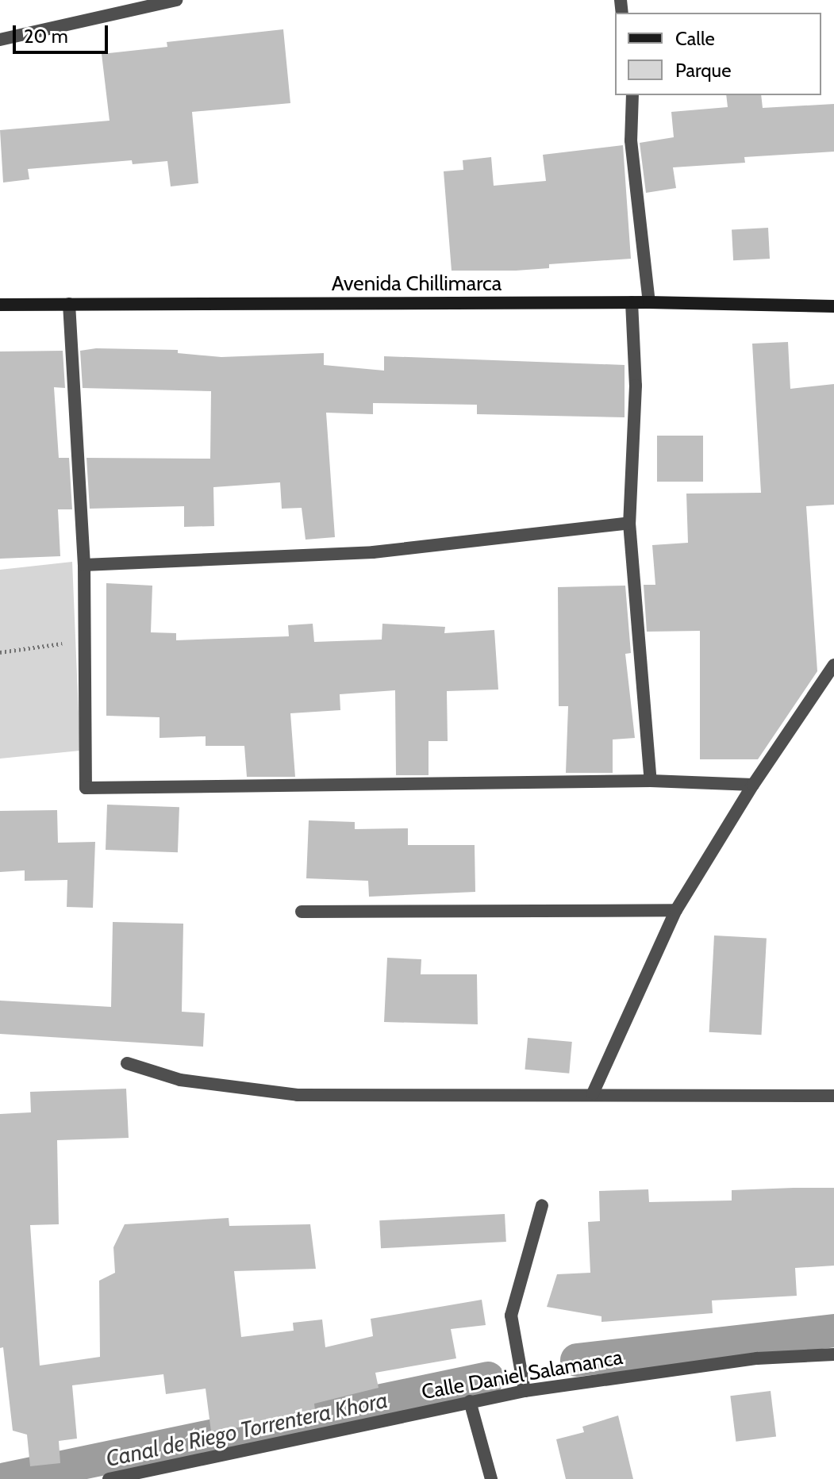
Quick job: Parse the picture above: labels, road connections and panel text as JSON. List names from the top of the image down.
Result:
{
  "streets": {
    "main road": ["Avenida Chillimarca"],
    "street": ["Calle Daniel Salamanca"]
  },
  "water": ["Canal de Riego Torrentera Khora"],
  "legend": ["Calle", "Parque"],
  "scale_bar": "20 m"
}
